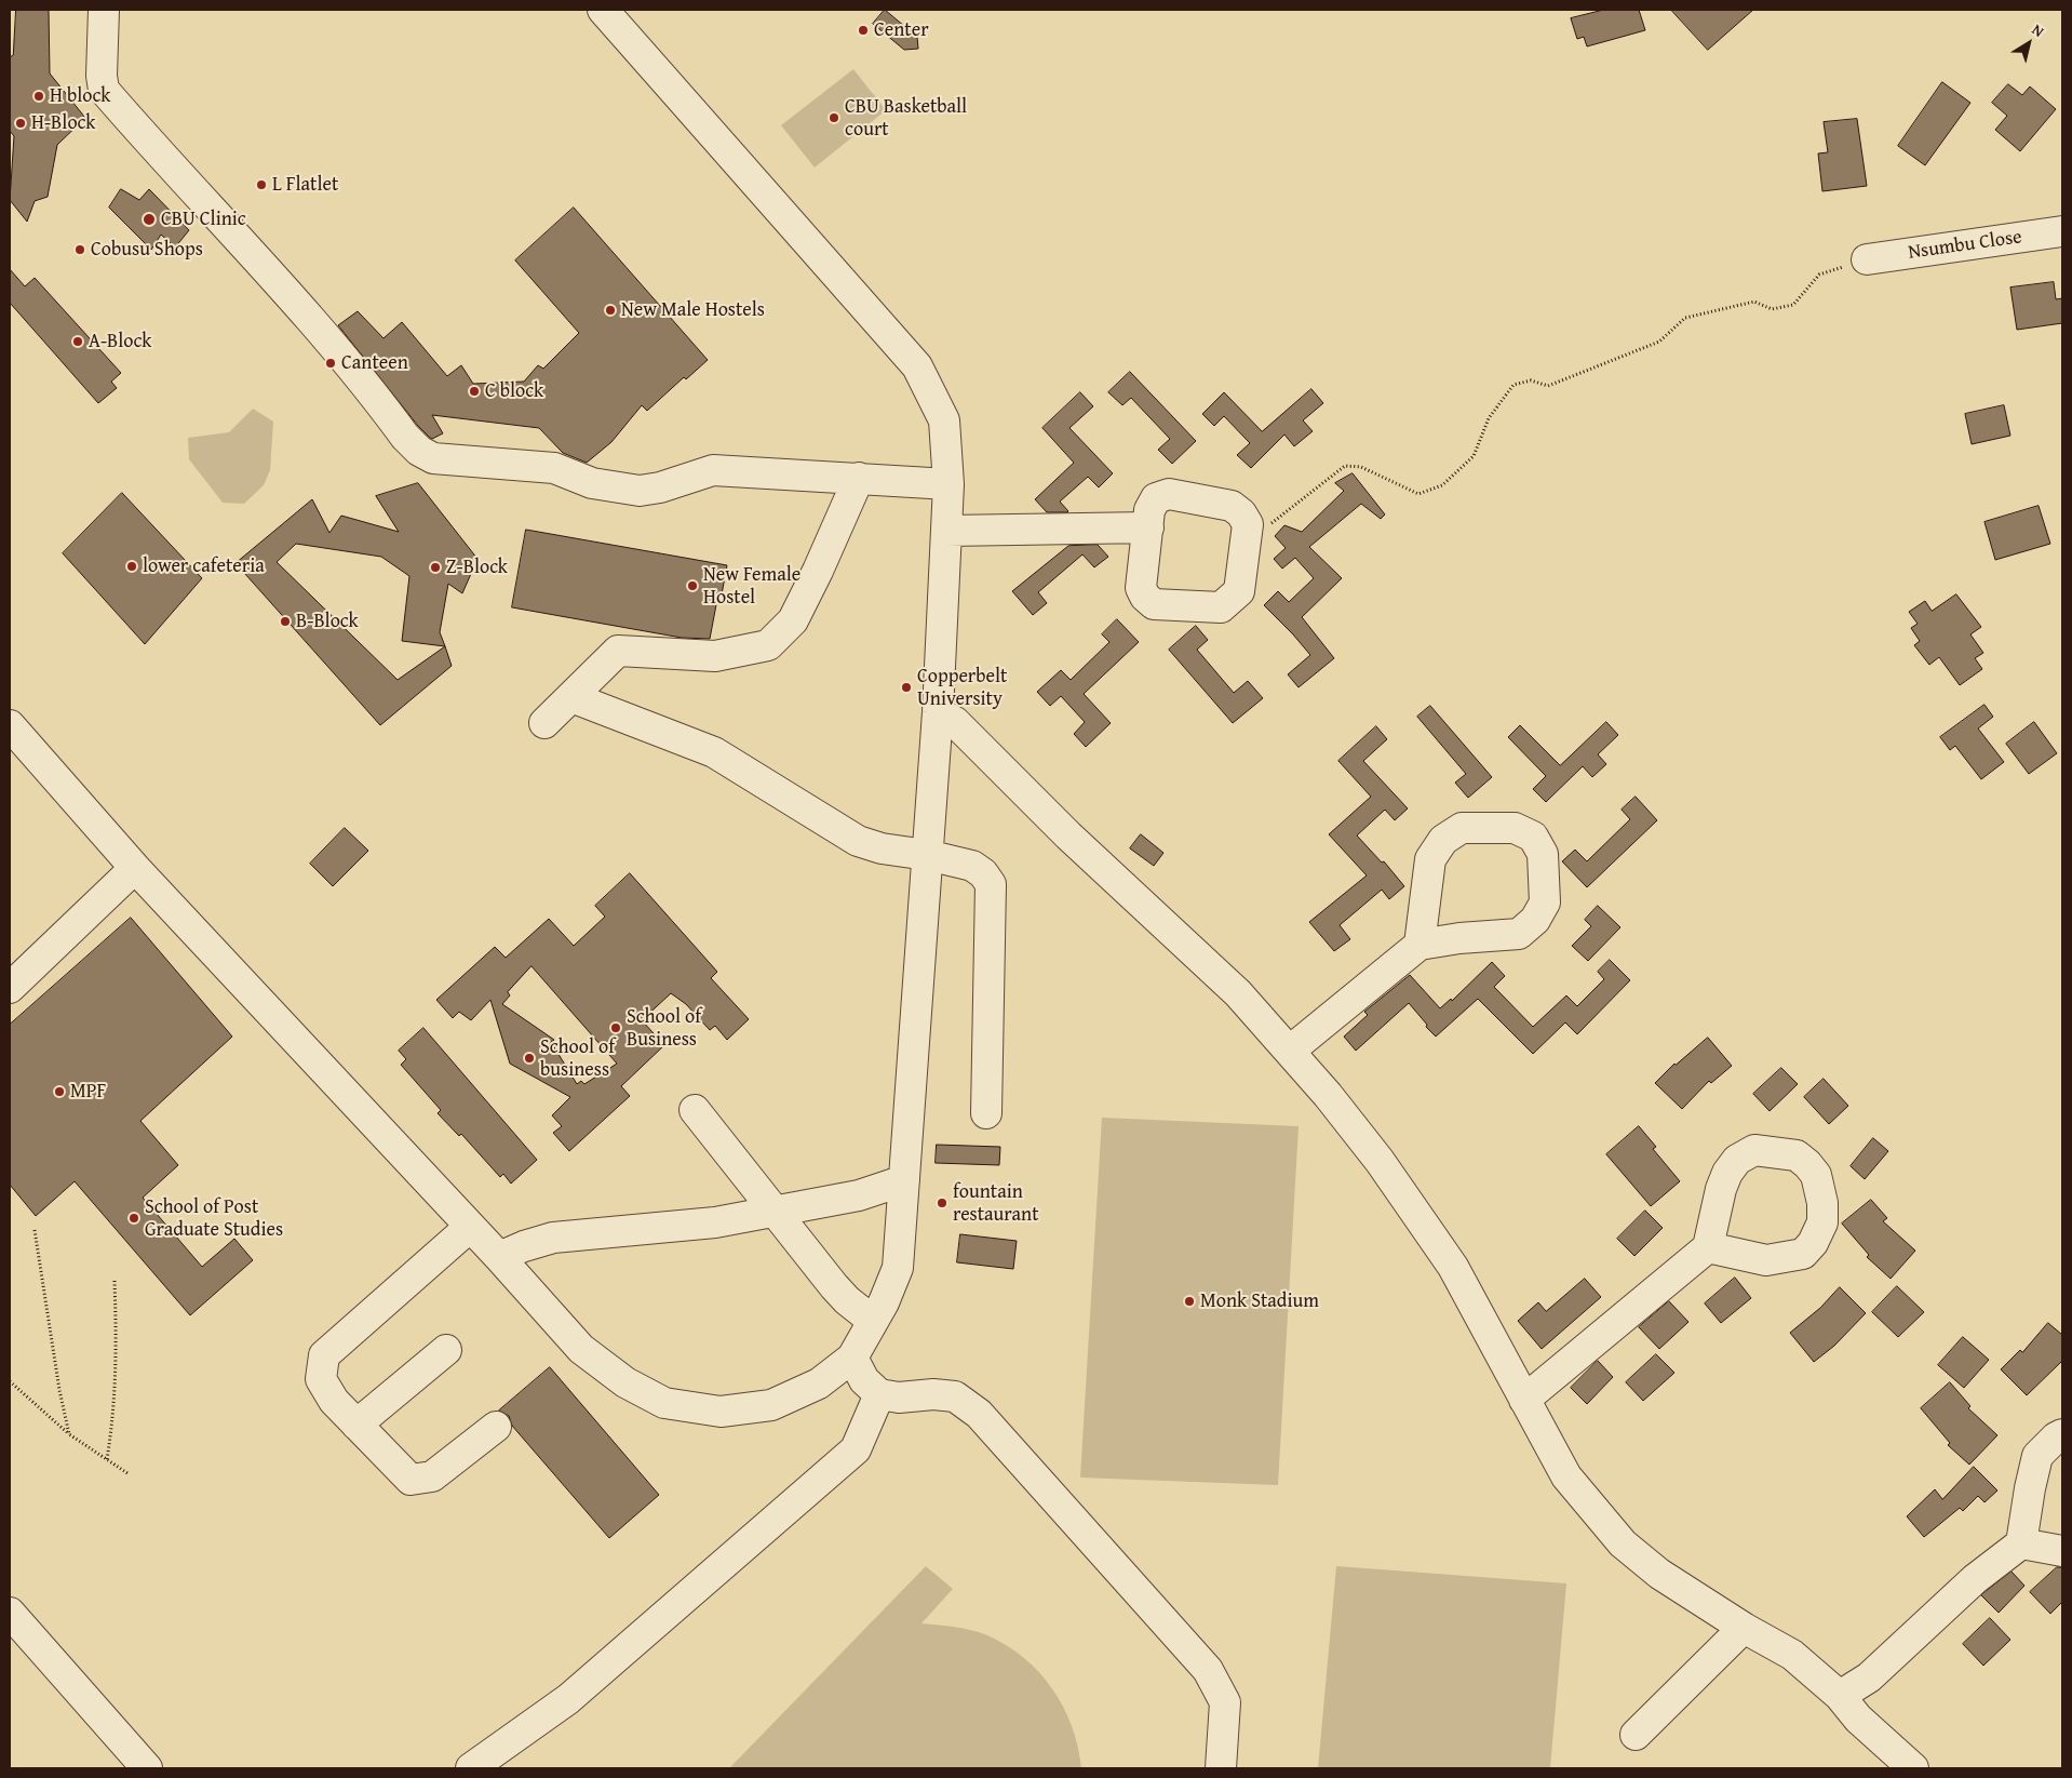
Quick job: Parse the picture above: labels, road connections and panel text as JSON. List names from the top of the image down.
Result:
{
  "streets": {
    "street": ["Nsumbu Close"]
  },
  "places": [
    "Center",
    "H block",
    "CBU Basketball court",
    "H-Block",
    "L Flatlet",
    "CBU Clinic",
    "Cobusu Shops",
    "New Male Hostels",
    "A-Block",
    "Canteen",
    "C block",
    "lower cafeteria",
    "Z-Block",
    "New Female Hostel",
    "B-Block",
    "Copperbelt University",
    "School of Business",
    "School of business",
    "MPF",
    "fountain restaurant",
    "School of Post Graduate Studies",
    "Monk Stadium"
  ],
  "north": "top right"
}
